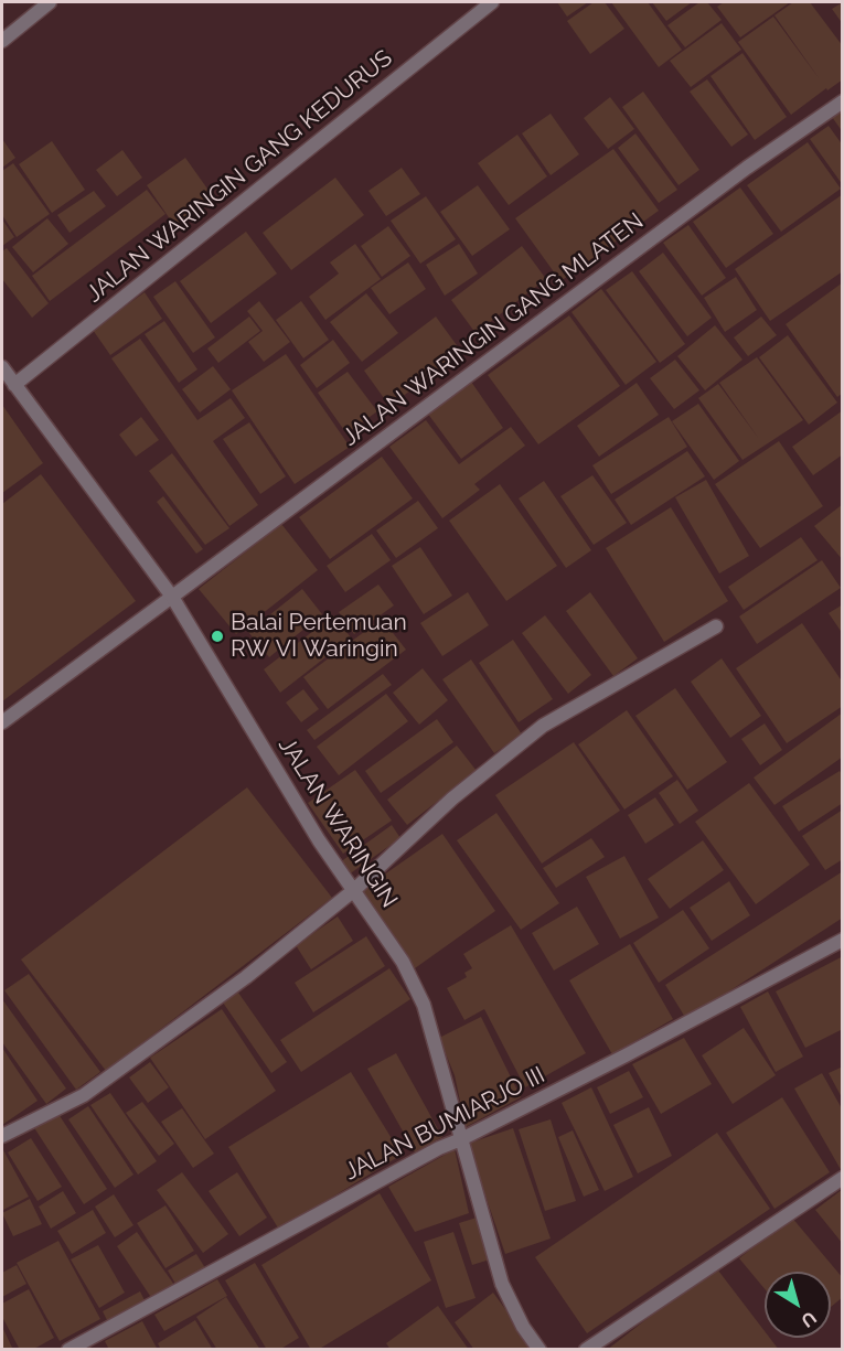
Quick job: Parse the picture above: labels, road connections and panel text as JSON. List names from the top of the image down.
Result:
{
  "streets": {
    "street": [
      "JALAN WARINGIN GANG KEDURUS",
      "JALAN WARINGIN GANG MLATEN",
      "JALAN WARINGIN",
      "JALAN BUMIARJO III"
    ]
  },
  "crossings": [
    ["JALAN WARINGIN GANG KEDURUS", "JALAN WARINGIN"],
    ["JALAN WARINGIN GANG MLATEN", "JALAN WARINGIN"],
    ["JALAN WARINGIN", "JALAN BUMIARJO III"]
  ],
  "places": ["Balai Pertemuan RW VI Waringin"],
  "north": "bottom right"
}
